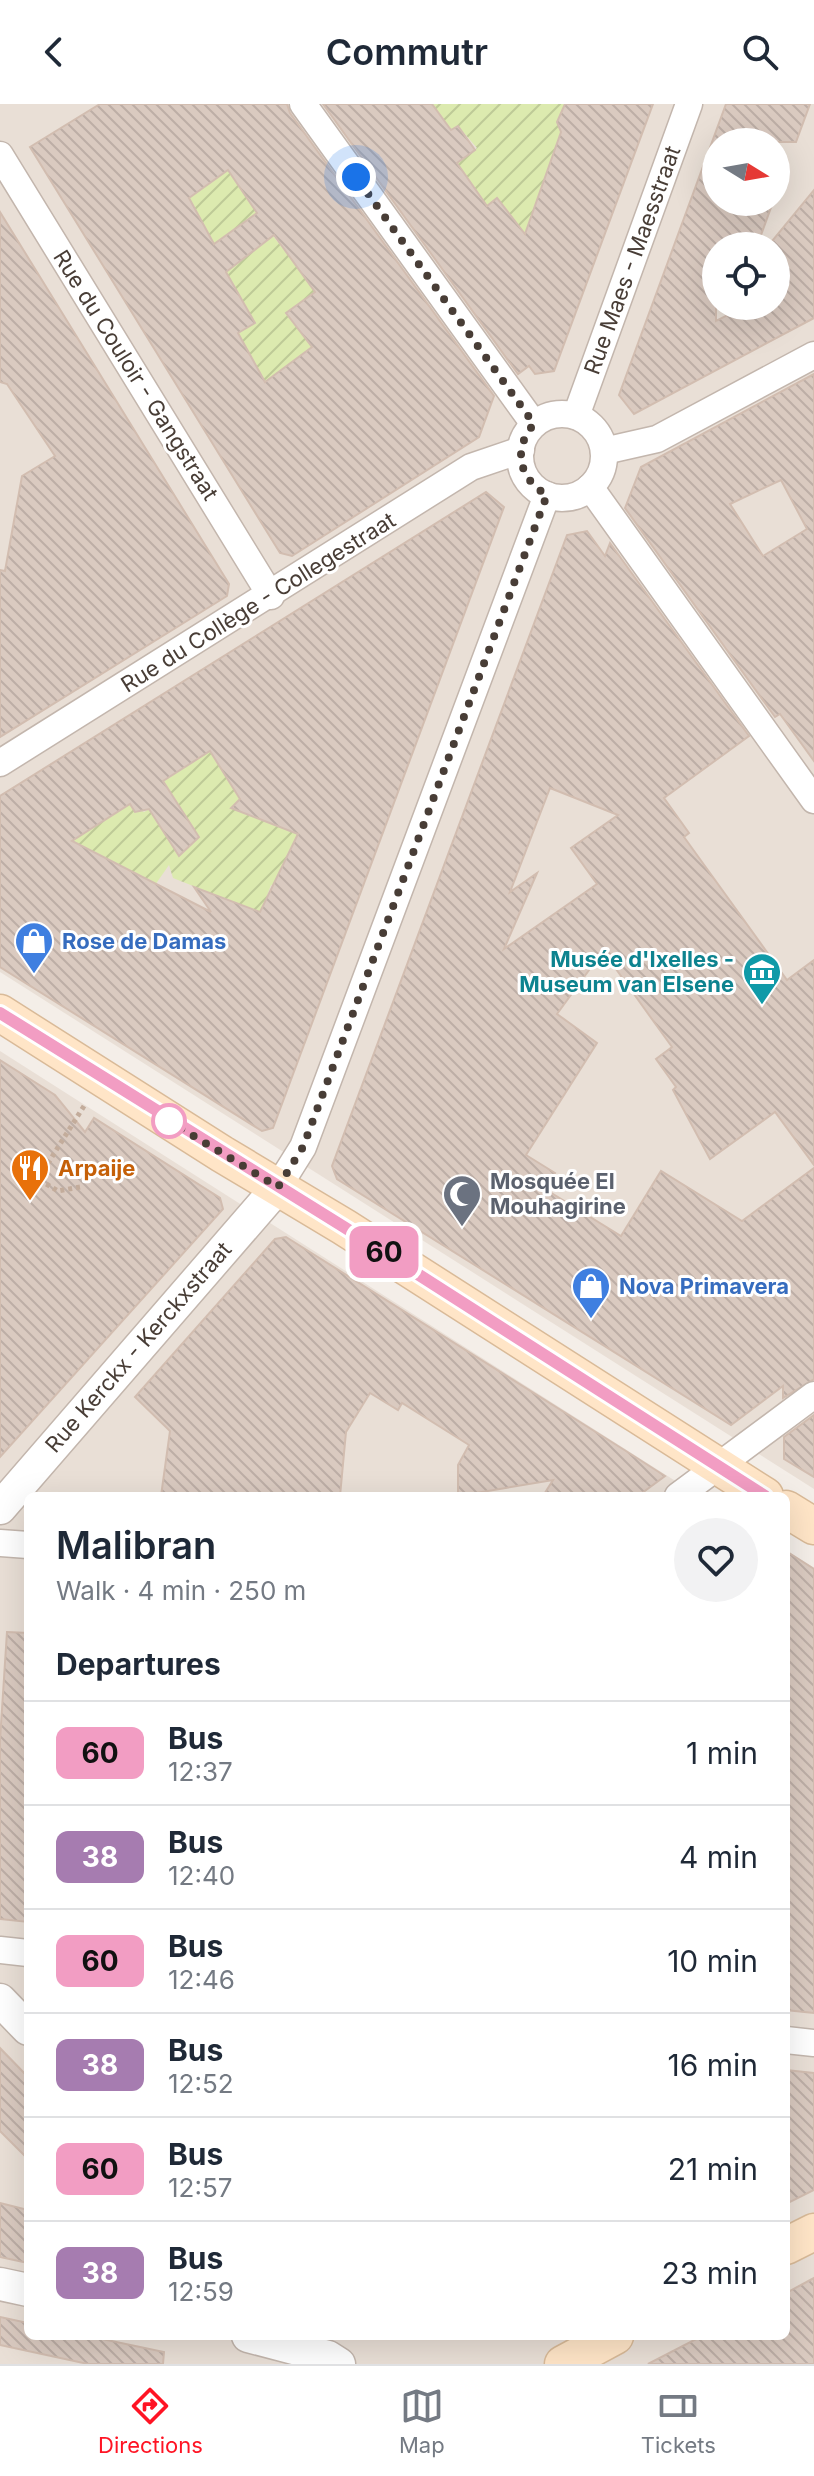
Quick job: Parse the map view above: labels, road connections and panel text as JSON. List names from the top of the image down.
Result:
{
  "streets": {
    "street": [
      "Rue Maes - Maesstraat",
      "Rue du Couloir - Gangstraat",
      "Rue du Collège - Collegestraat",
      "Rue Kerckx - Kerckxstraat"
    ]
  },
  "crossings": [
    ["Rue Maes - Maesstraat", "Rue du Collège - Collegestraat"],
    ["Rue du Couloir - Gangstraat", "Rue du Collège - Collegestraat"]
  ],
  "places": {
    "shop": ["Rose de Damas", "Nova Primavera"],
    "museum": ["Musée d'Ixelles - Museum van Elsene"],
    "restaurant": ["Arpaije"],
    "mosque": ["Mosquée El Mouhagirine"]
  },
  "lines": ["bus line 60"],
  "north": "right",
  "page": {
    "header": "Commutr",
    "on_map": "60",
    "heading": [
      ["Malibran", "Walk · 4 min · 250 m"],
      "Departures"
    ],
    "list": [
      {
        "mark": "60",
        "name": "Bus",
        "note": "12:37",
        "value": "1 min"
      },
      {
        "mark": "38",
        "name": "Bus",
        "note": "12:40",
        "value": "4 min"
      },
      {
        "mark": "60",
        "name": "Bus",
        "note": "12:46",
        "value": "10 min"
      },
      {
        "mark": "38",
        "name": "Bus",
        "note": "12:52",
        "value": "16 min"
      },
      {
        "mark": "60",
        "name": "Bus",
        "note": "12:57",
        "value": "21 min"
      },
      {
        "mark": "38",
        "name": "Bus",
        "note": "12:59",
        "value": "23 min"
      }
    ],
    "tabs": ["Directions", "Map", "Tickets"]
  }
}
